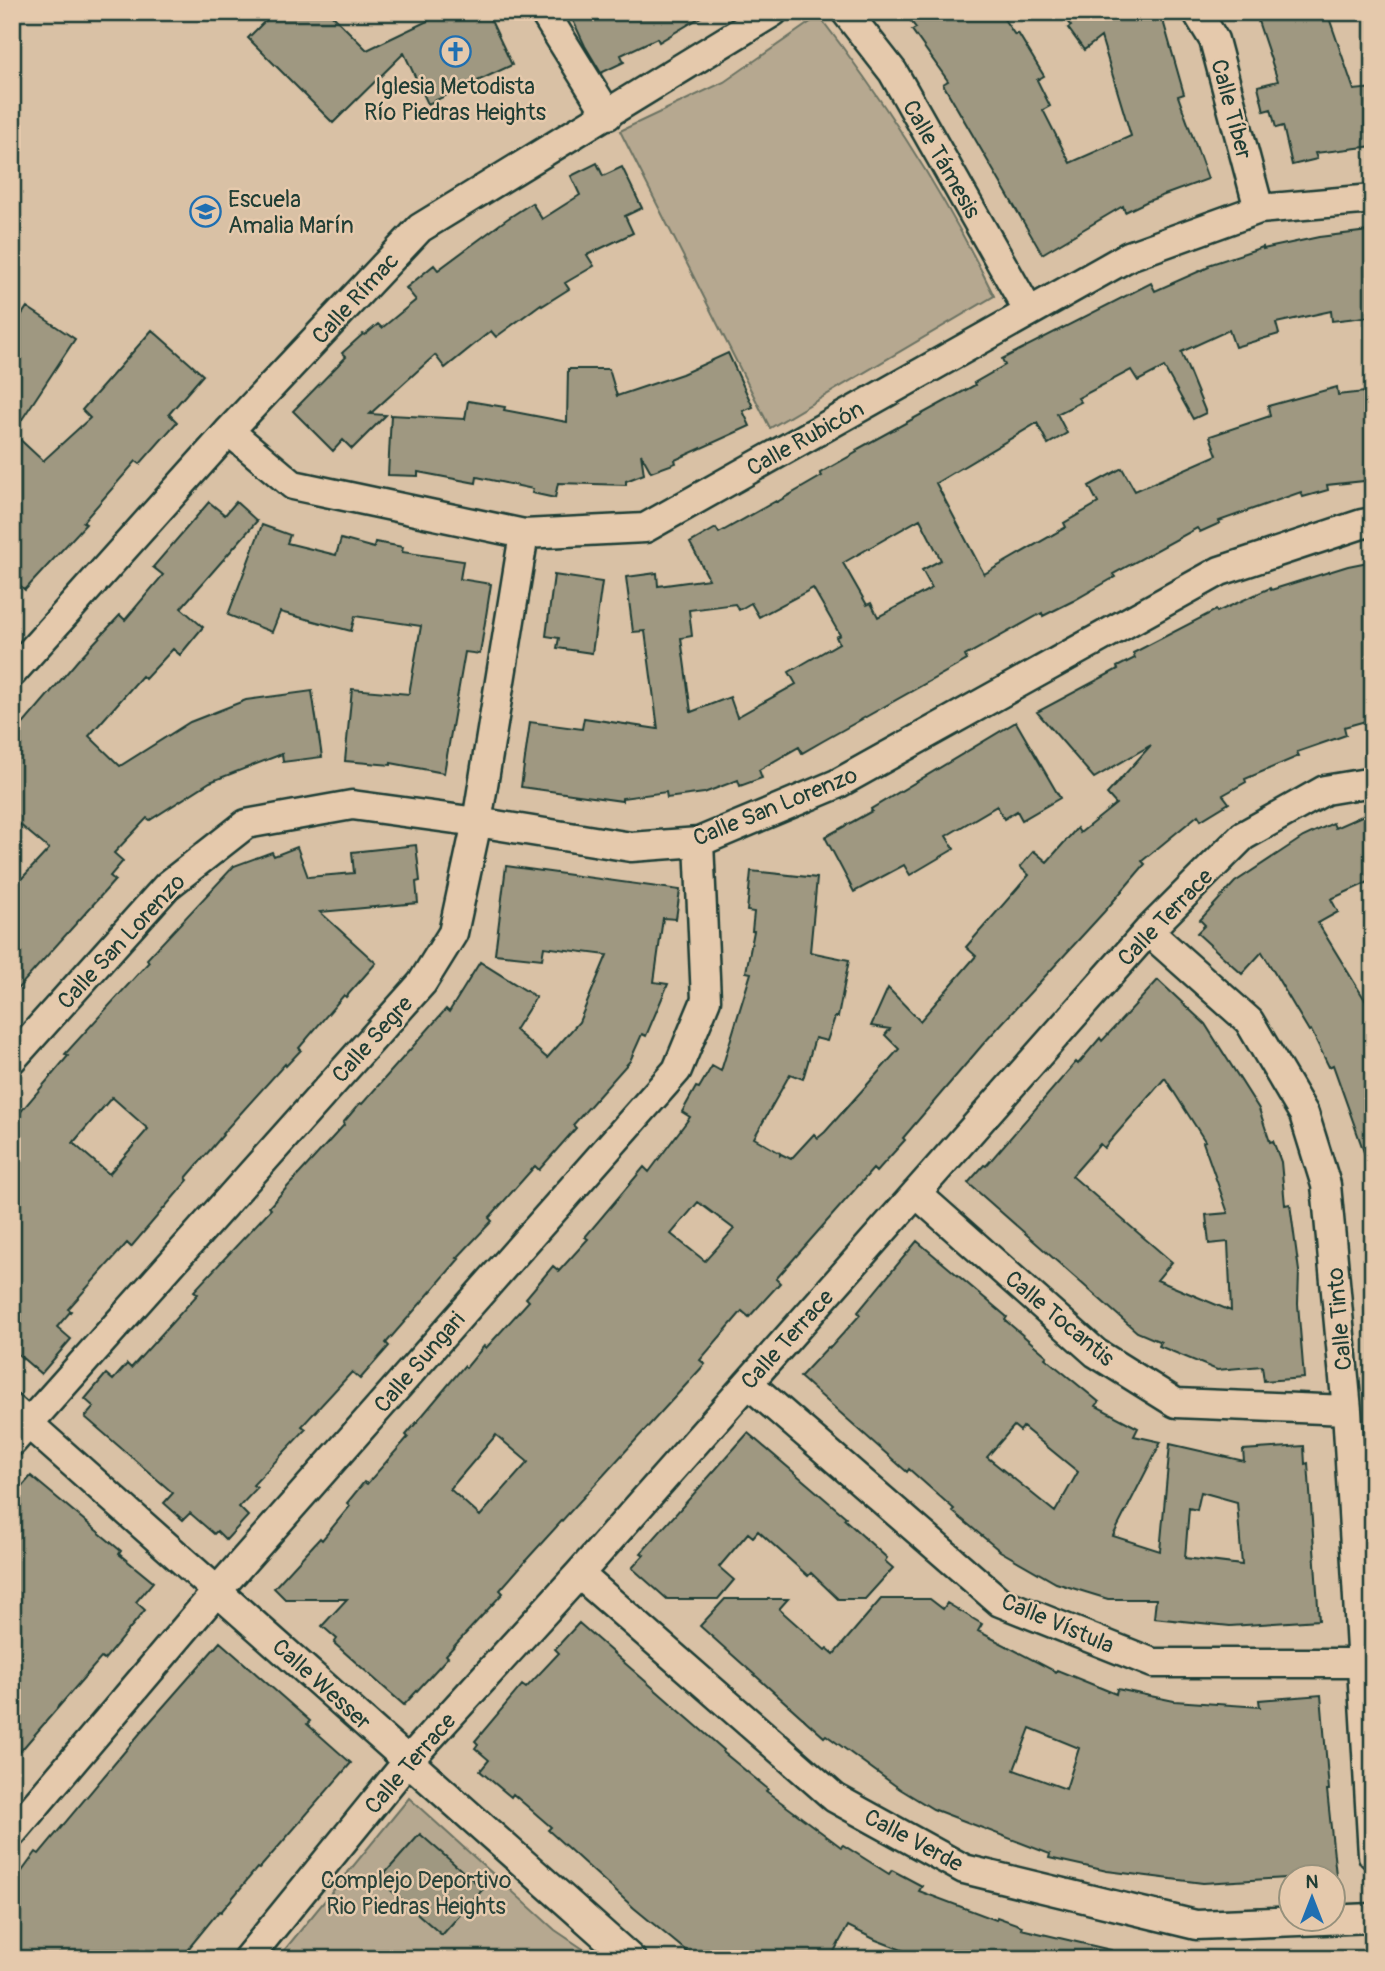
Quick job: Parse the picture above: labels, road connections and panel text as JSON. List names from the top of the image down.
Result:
{
  "streets": {
    "street": [
      "Calle Tíber",
      "Calle Támesis",
      "Calle Rímac",
      "Calle Rubicón",
      "Calle San Lorenzo",
      "Calle Terrace",
      "Calle Segre",
      "Calle Tocantis",
      "Calle Tinto",
      "Calle Sungari",
      "Calle Vístula",
      "Calle Wesser",
      "Calle Verde"
    ]
  },
  "crossings": [
    ["Calle Tíber", "Calle Rubicón"],
    ["Calle Támesis", "Calle Rubicón"],
    ["Calle Rímac", "Calle Rubicón"],
    ["Calle Rubicón", "Calle Segre"],
    ["Calle San Lorenzo", "Calle Segre"],
    ["Calle San Lorenzo", "Calle Sungari"],
    ["Calle Terrace", "Calle Tocantis"],
    ["Calle Terrace", "Calle Tinto"],
    ["Calle Terrace", "Calle Vístula"],
    ["Calle Terrace", "Calle Wesser"],
    ["Calle Terrace", "Calle Verde"],
    ["Calle Segre", "Calle Wesser"],
    ["Calle Tocantis", "Calle Tinto"],
    ["Calle Tinto", "Calle Vístula"],
    ["Calle Sungari", "Calle Wesser"]
  ],
  "parks": ["Complejo Deportivo Rio Piedras Heights"],
  "places": {
    "church": ["Iglesia Metodista Río Piedras Heights"],
    "school or university": ["Escuela Amalia Marín"]
  },
  "north": "top"
}
